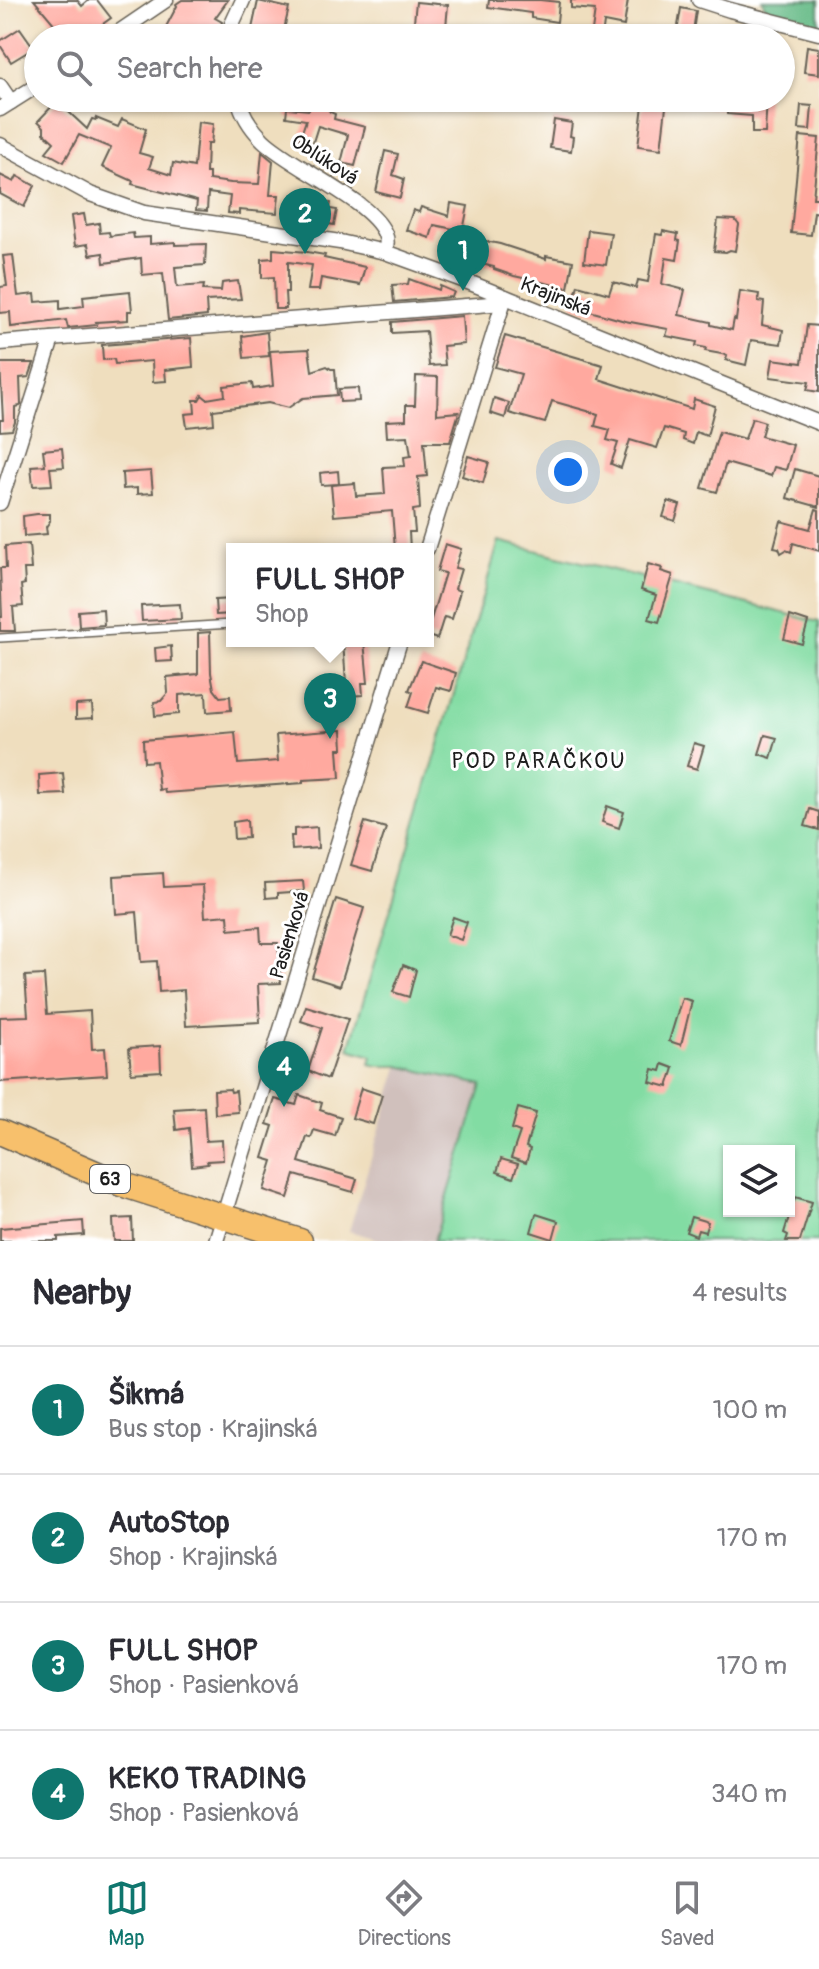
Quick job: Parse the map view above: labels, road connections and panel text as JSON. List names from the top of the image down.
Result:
{
  "streets": {
    "main road": ["63"],
    "street": ["Oblúková", "Krajinská", "Pasienková"]
  },
  "crossings": [
    ["Oblúková", "Krajinská"],
    ["Pasienková", "63"]
  ],
  "districts": ["POD PARAČKOU"],
  "page": {
    "search": "Search here",
    "pins": [
      "2",
      "1",
      "3",
      "4"
    ],
    "popup": ["FULL SHOP", "Shop"],
    "heading": ["Nearby", "4 results"],
    "list": [
      {
        "mark": "1",
        "name": "Šikmá",
        "note": "Bus stop · Krajinská",
        "value": "100 m"
      },
      {
        "mark": "2",
        "name": "AutoStop",
        "note": "Shop · Krajinská",
        "value": "170 m"
      },
      {
        "mark": "3",
        "name": "FULL SHOP",
        "note": "Shop · Pasienková",
        "value": "170 m"
      },
      {
        "mark": "4",
        "name": "KEKO TRADING",
        "note": "Shop · Pasienková",
        "value": "340 m"
      }
    ],
    "nav": ["Map", "Directions", "Saved"]
  }
}
